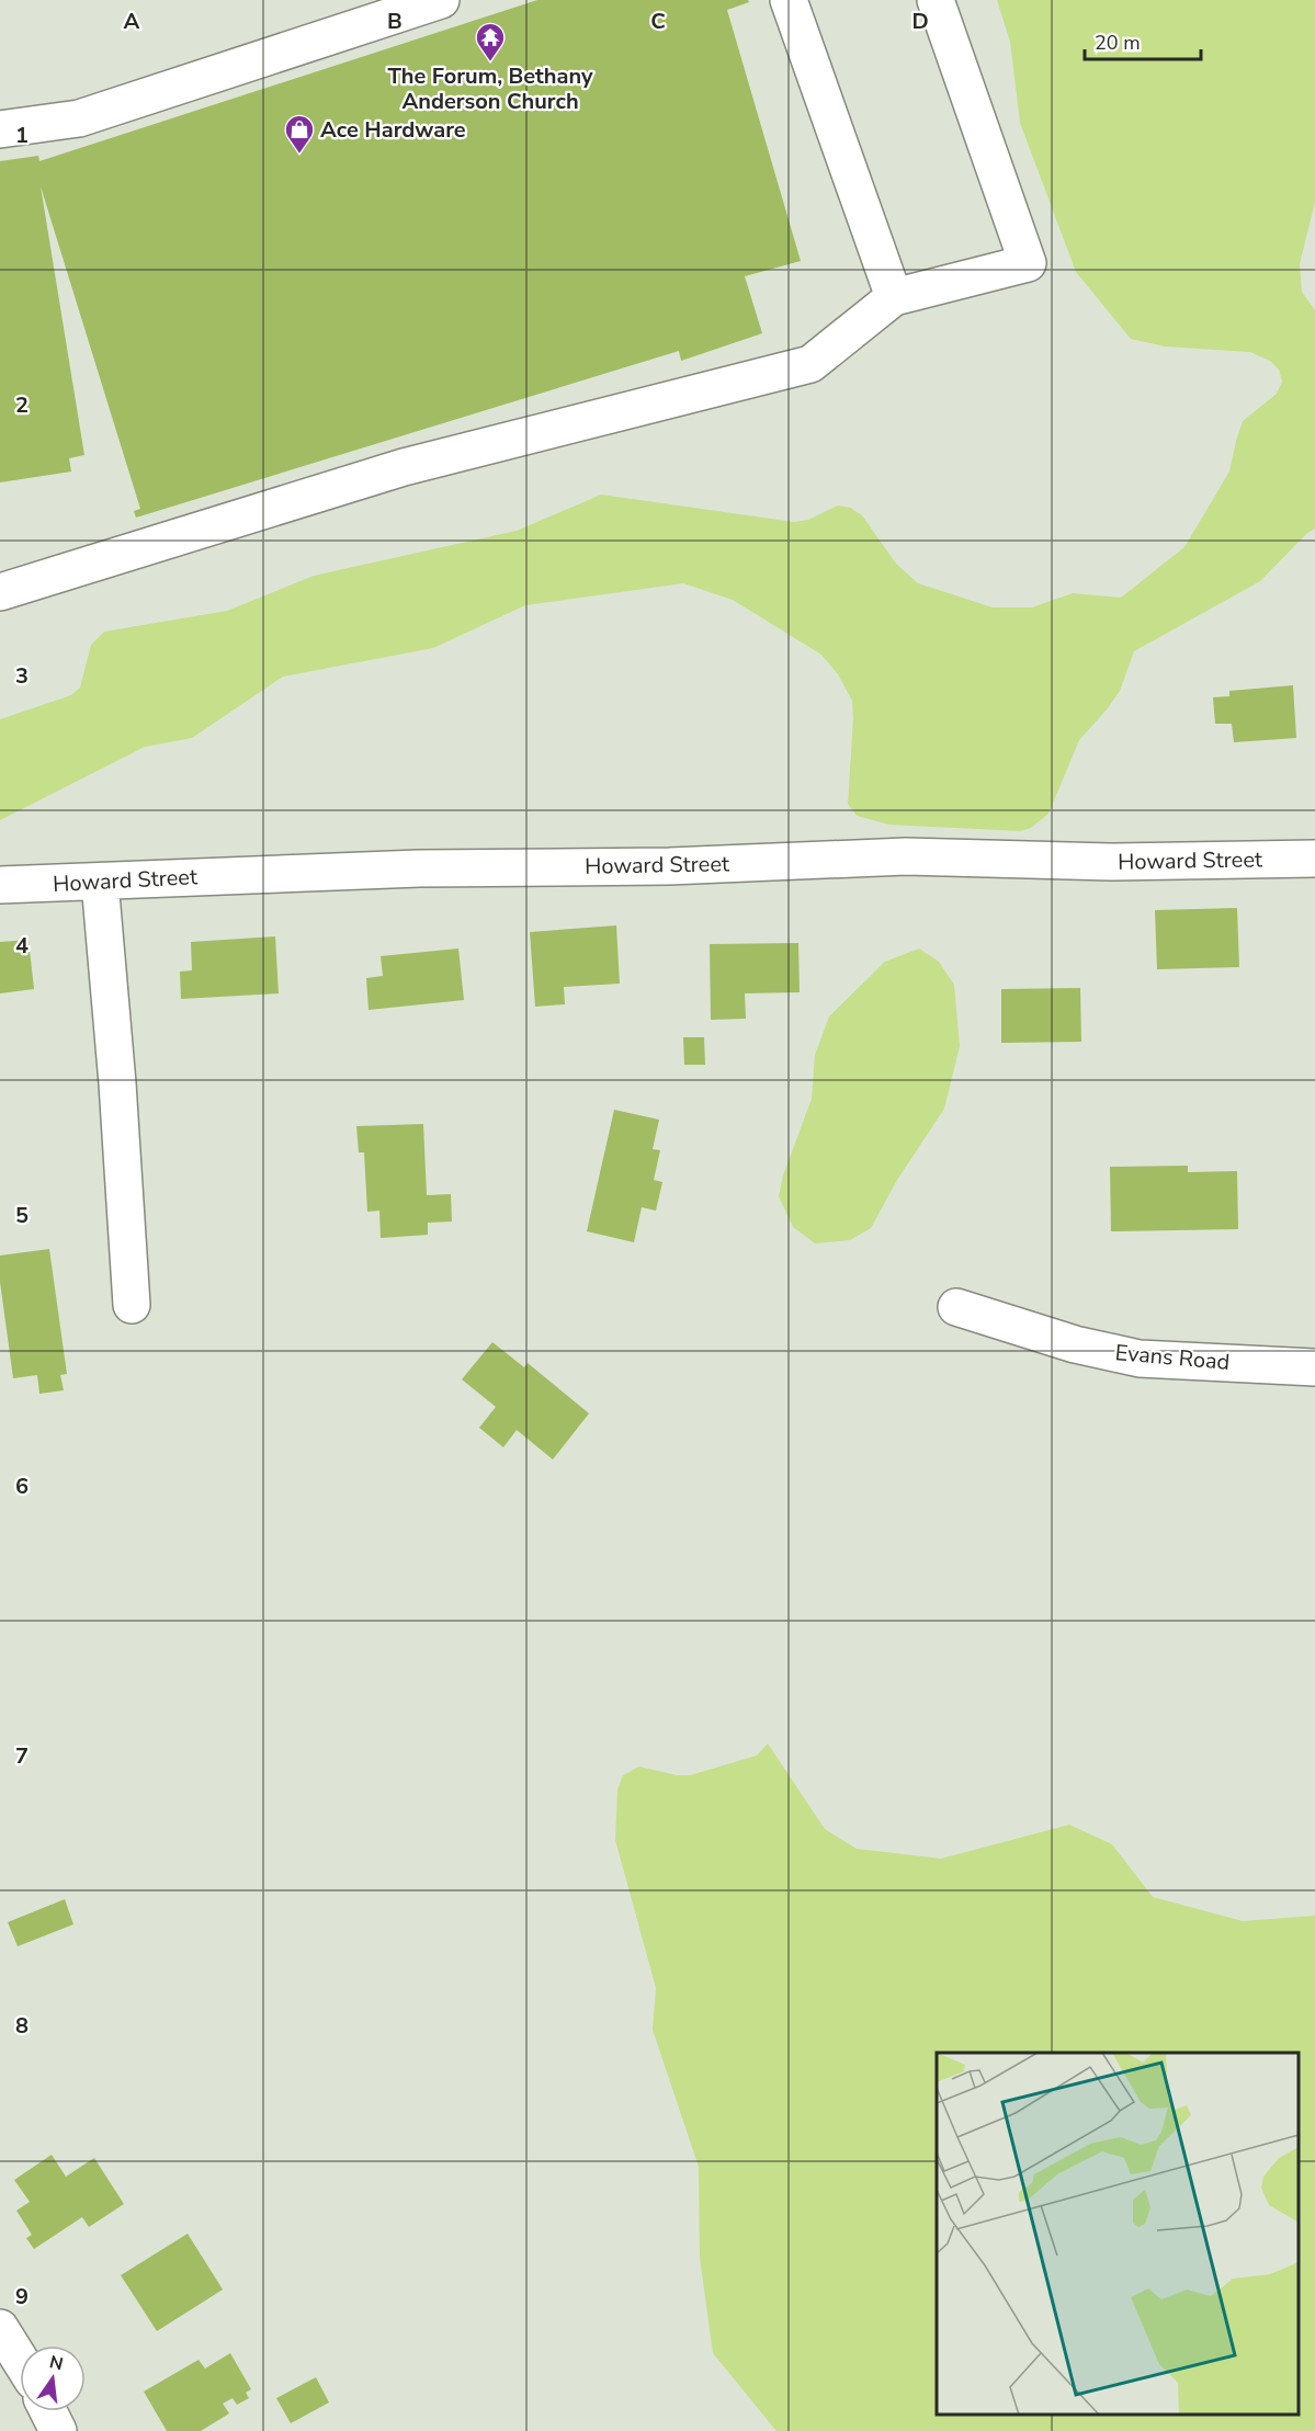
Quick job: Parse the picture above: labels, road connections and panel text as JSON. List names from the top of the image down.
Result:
{
  "streets": {
    "street": ["Howard Street", "Evans Road"]
  },
  "places": {
    "temple": ["The Forum, Bethany Anderson Church"],
    "shop": ["Ace Hardware"]
  },
  "scale_bar": "20 m",
  "north": "top",
  "grid": {
    "columns": [
      "A",
      "B",
      "C",
      "D"
    ],
    "rows": [
      "1",
      "2",
      "3",
      "4",
      "5",
      "6",
      "7",
      "8",
      "9"
    ]
  }
}
